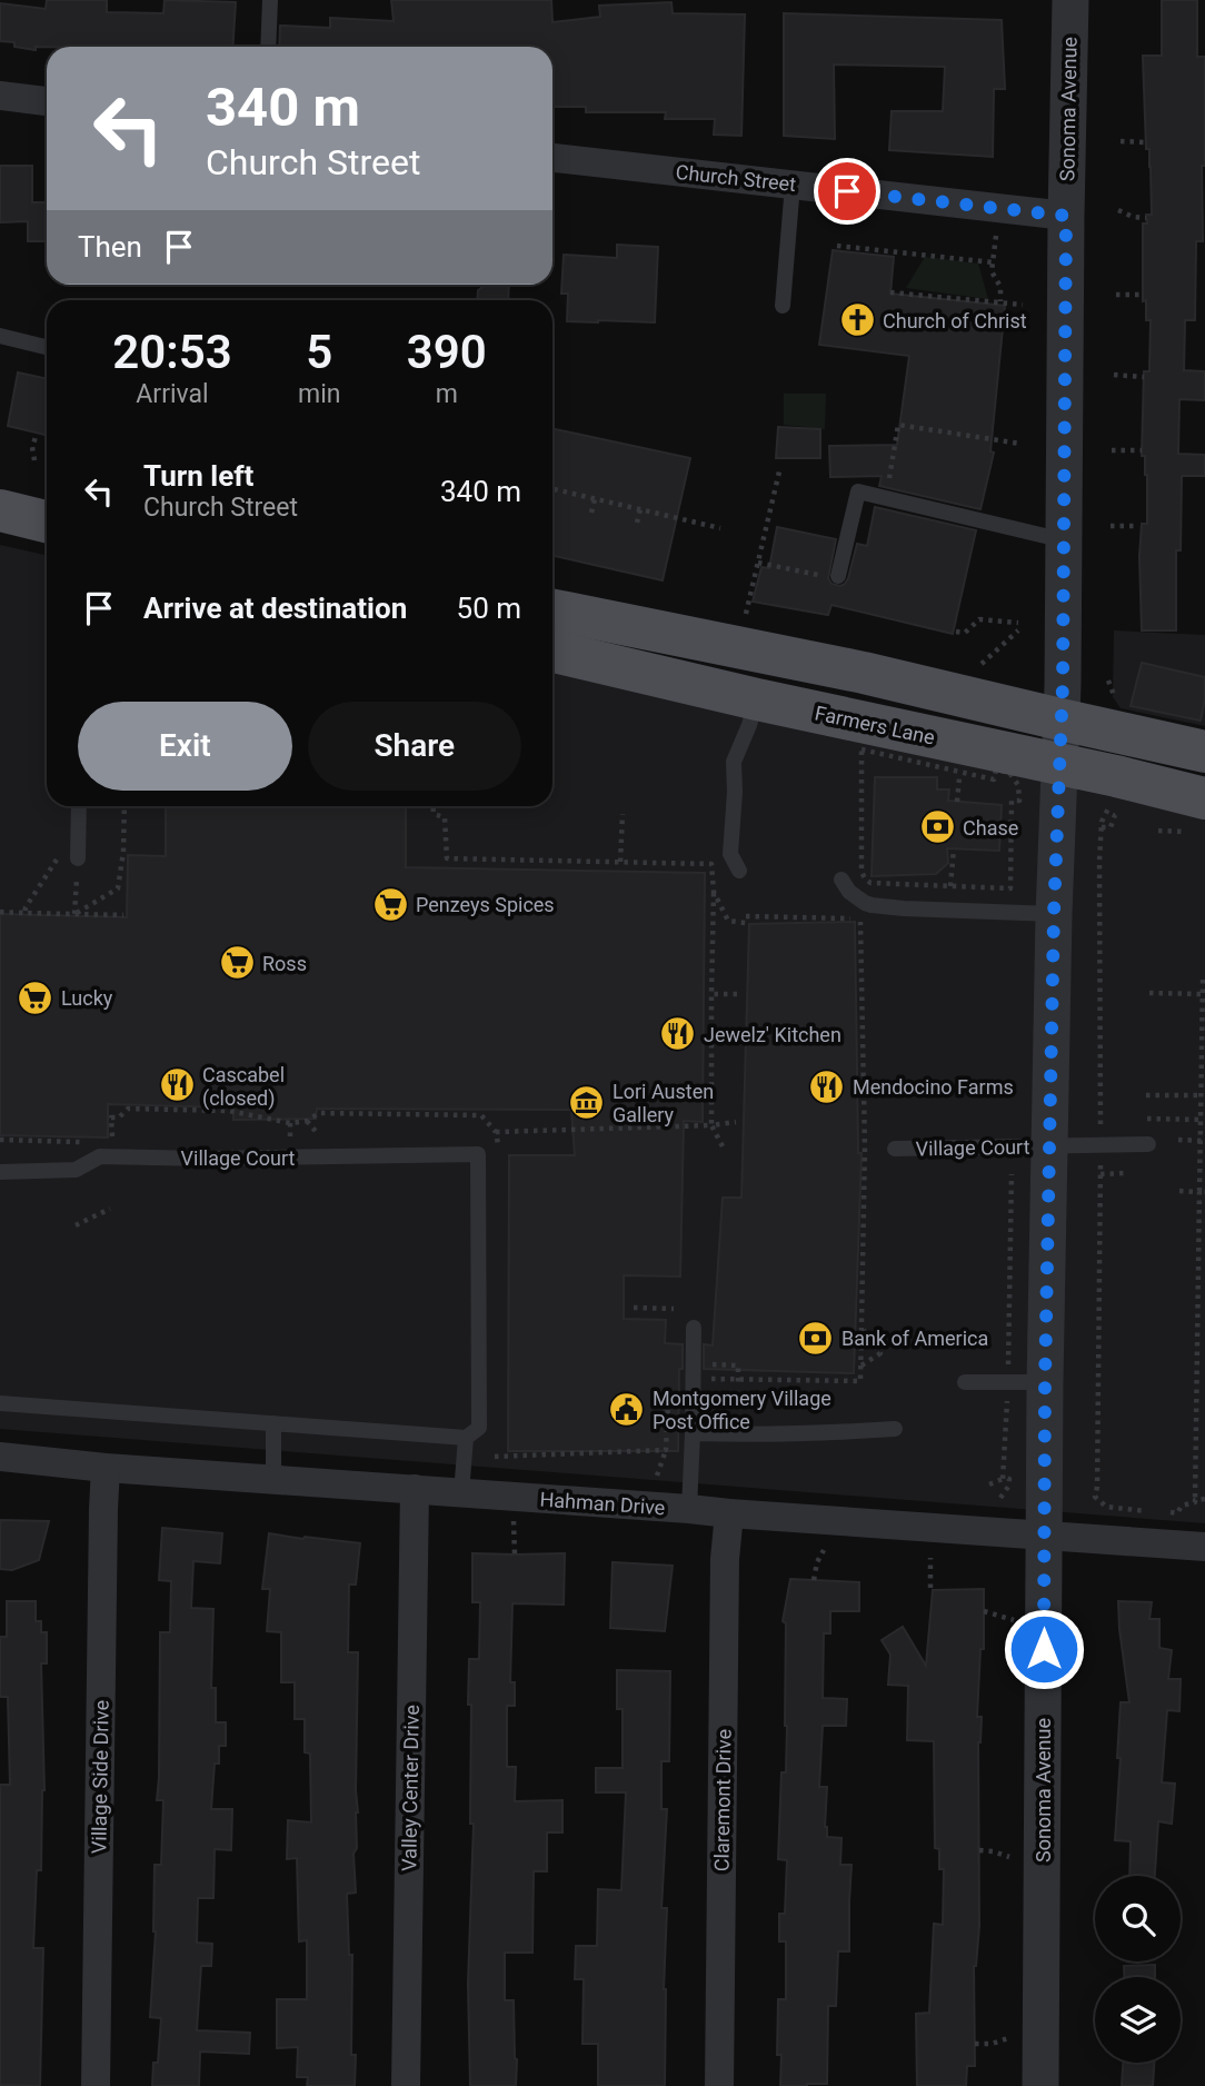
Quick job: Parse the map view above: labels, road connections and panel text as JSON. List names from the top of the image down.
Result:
{
  "streets": {
    "main road": ["Farmers Lane"],
    "street": [
      "Sonoma Avenue",
      "Church Street",
      "Hahman Drive",
      "Village Side Drive",
      "Valley Center Drive",
      "Claremont Drive"
    ],
    "lane": ["Village Court"]
  },
  "crossings": [
    ["Sonoma Avenue", "Church Street"],
    ["Sonoma Avenue", "Farmers Lane"],
    ["Sonoma Avenue", "Village Court"],
    ["Sonoma Avenue", "Hahman Drive"],
    ["Hahman Drive", "Village Side Drive"],
    ["Hahman Drive", "Valley Center Drive"],
    ["Hahman Drive", "Claremont Drive"]
  ],
  "places": {
    "church": ["Church of Christ"],
    "bank": ["Chase", "Bank of America"],
    "supermarket": ["Penzeys Spices", "Ross", "Lucky"],
    "restaurant": ["Jewelz' Kitchen", "Cascabel (closed)", "Mendocino Farms"],
    "museum": ["Lori Austen Gallery"],
    "public building": ["Montgomery Village Post Office"]
  },
  "page": {
    "turn": ["340 m", "Church Street"],
    "then": "Then",
    "eta": [
      "20:53",
      "Arrival",
      "5",
      "min",
      "390",
      "m"
    ],
    "list": [
      {
        "name": "Turn left",
        "note": "Church Street",
        "value": "340 m"
      },
      {
        "name": "Arrive at destination",
        "value": "50 m"
      }
    ],
    "buttons": ["Exit", "Share"]
  }
}
